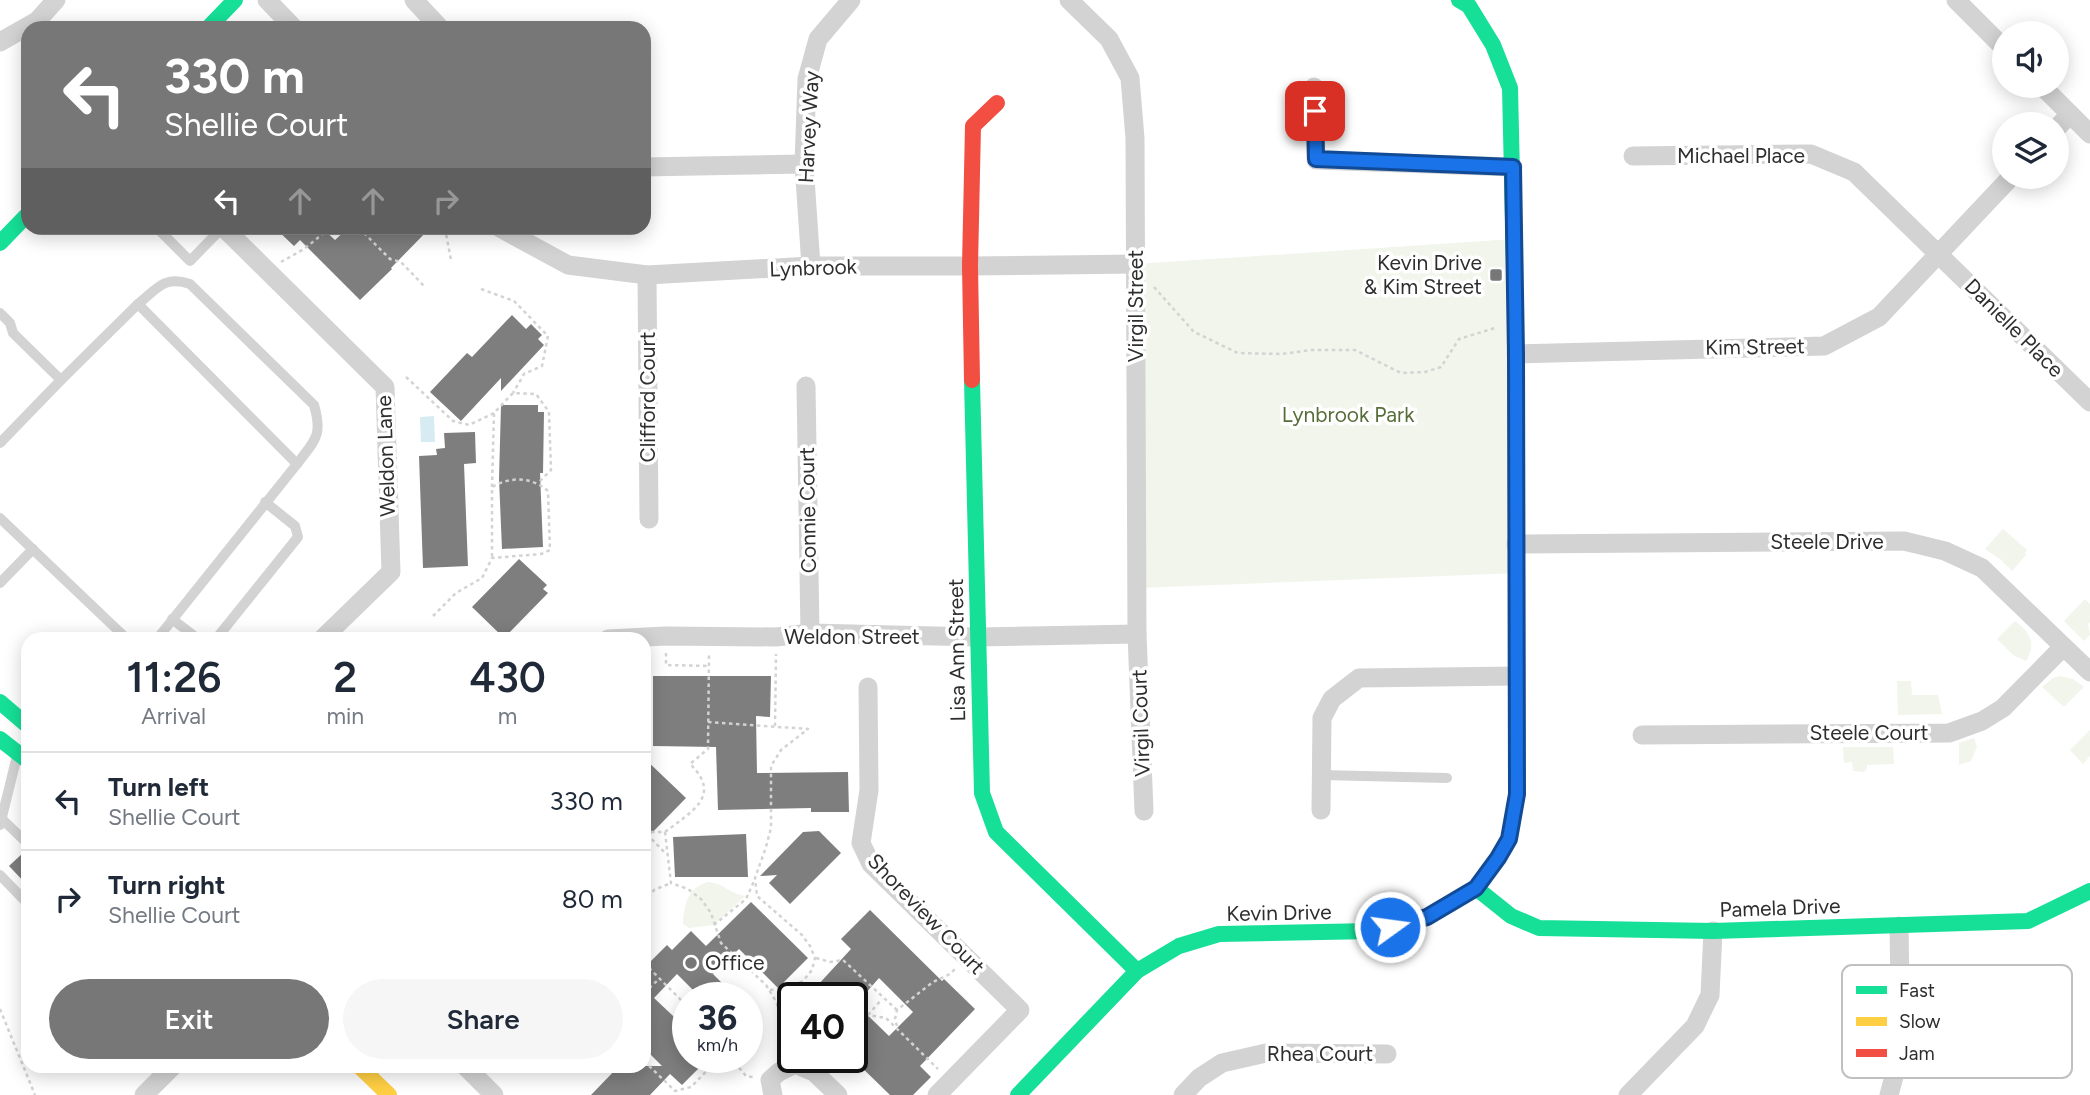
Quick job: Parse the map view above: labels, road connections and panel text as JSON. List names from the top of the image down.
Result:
{
  "streets": {
    "street": [
      "Harvey Way",
      "Michael Place",
      "Lynbrook",
      "Virgil Street",
      "Danielle Place",
      "Kim Street",
      "Clifford Court",
      "Weldon Lane",
      "Connie Court",
      "Steele Drive",
      "Weldon Street",
      "Lisa Ann Street",
      "Virgil Court",
      "Steele Court",
      "Pamela Drive",
      "Kevin Drive",
      "Shoreview Court",
      "Rhea Court"
    ]
  },
  "crossings": [
    ["Harvey Way", "Lynbrook"],
    ["Michael Place", "Danielle Place"],
    ["Michael Place", "Kim Street"],
    ["Lynbrook", "Virgil Street"],
    ["Lynbrook", "Clifford Court"],
    ["Lynbrook", "Lisa Ann Street"],
    ["Virgil Street", "Weldon Street"],
    ["Virgil Street", "Virgil Court"],
    ["Danielle Place", "Kim Street"],
    ["Kim Street", "Kevin Drive"],
    ["Connie Court", "Weldon Street"],
    ["Steele Drive", "Steele Court"],
    ["Steele Drive", "Kevin Drive"],
    ["Weldon Street", "Lisa Ann Street"],
    ["Weldon Street", "Virgil Court"],
    ["Lisa Ann Street", "Kevin Drive"],
    ["Pamela Drive", "Kevin Drive"]
  ],
  "parks": ["Lynbrook Park"],
  "places": {
    "transit": ["Kevin Drive & Kim Street"],
    "other": ["Office"]
  },
  "legend": ["Fast", "Slow", "Jam"],
  "page": {
    "turn": ["330 m", "Shellie Court"],
    "eta": [
      "11:26",
      "Arrival",
      "2",
      "min",
      "430",
      "m"
    ],
    "list": [
      {
        "name": "Turn left",
        "note": "Shellie Court",
        "value": "330 m"
      },
      {
        "name": "Turn right",
        "note": "Shellie Court",
        "value": "80 m"
      }
    ],
    "buttons": ["Exit", "Share"],
    "speed": "36 km/h",
    "limit": "40"
  }
}
